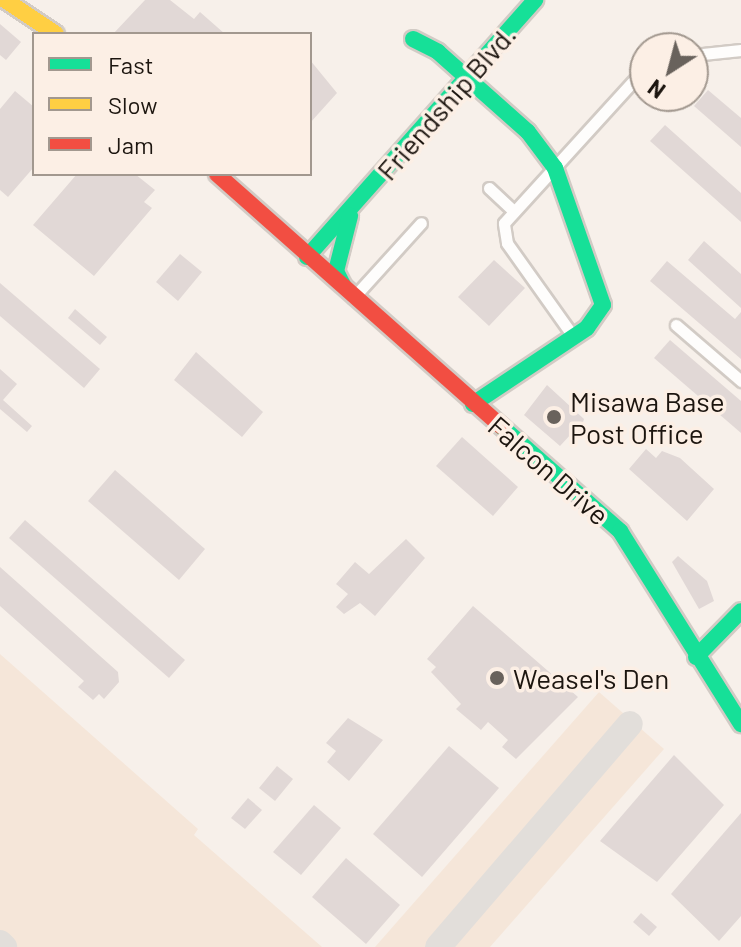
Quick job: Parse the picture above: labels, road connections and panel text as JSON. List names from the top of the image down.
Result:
{
  "streets": {
    "street": ["Friendship Blvd.", "Falcon Drive"]
  },
  "crossings": [
    ["Friendship Blvd.", "Falcon Drive"]
  ],
  "places": ["Misawa Base Post Office", "Weasel's Den"],
  "legend": ["Fast", "Slow", "Jam"],
  "north": "bottom left"
}
